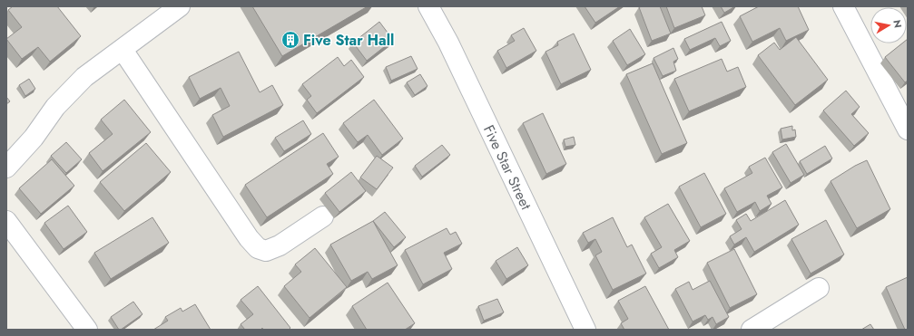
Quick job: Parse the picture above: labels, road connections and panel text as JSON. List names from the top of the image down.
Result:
{
  "streets": {
    "street": ["Five Star Street"]
  },
  "places": {
    "building": ["Five Star Hall"]
  },
  "north": "right"
}
